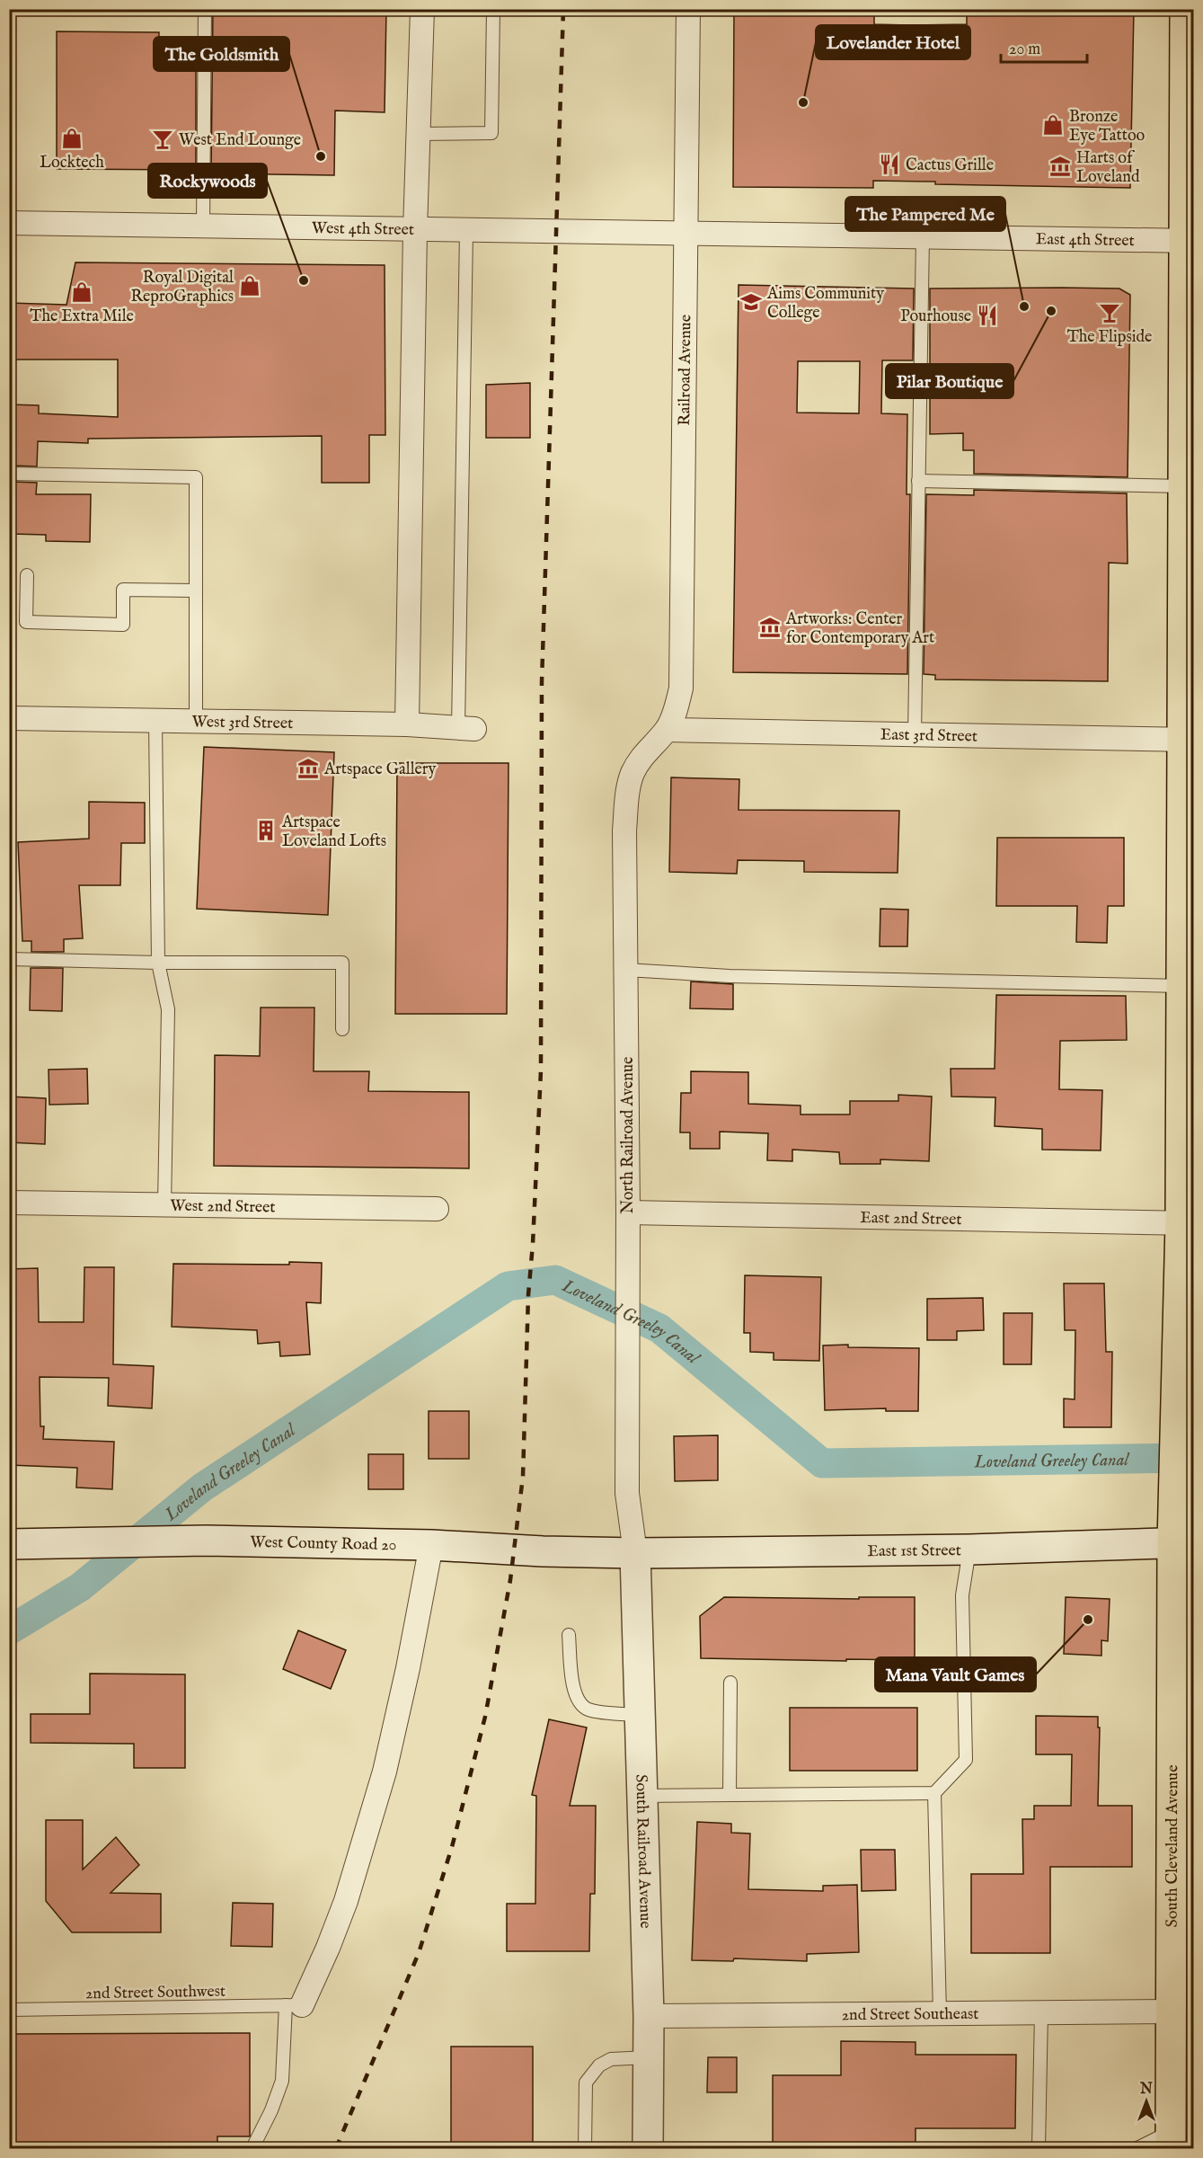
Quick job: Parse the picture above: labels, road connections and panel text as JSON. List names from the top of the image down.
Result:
{
  "streets": {
    "highway": ["South Cleveland Avenue"],
    "main road": ["West County Road 20", "East 1st Street", "South Railroad Avenue"],
    "street": [
      "West 4th Street",
      "East 4th Street",
      "Railroad Avenue",
      "West 3rd Street",
      "East 3rd Street",
      "North Railroad Avenue",
      "West 2nd Street",
      "East 2nd Street",
      "2nd Street Southeast"
    ],
    "lane": ["2nd Street Southwest"]
  },
  "crossings": [
    ["West 4th Street", "East 4th Street"],
    ["West 4th Street", "Railroad Avenue"],
    ["East 4th Street", "Railroad Avenue"],
    ["East 4th Street", "South Cleveland Avenue"],
    ["Railroad Avenue", "East 3rd Street"],
    ["Railroad Avenue", "North Railroad Avenue"],
    ["East 3rd Street", "North Railroad Avenue"],
    ["East 3rd Street", "South Cleveland Avenue"],
    ["North Railroad Avenue", "East 2nd Street"],
    ["North Railroad Avenue", "West County Road 20"],
    ["North Railroad Avenue", "East 1st Street"],
    ["North Railroad Avenue", "South Railroad Avenue"],
    ["East 2nd Street", "South Cleveland Avenue"],
    ["West County Road 20", "East 1st Street"],
    ["West County Road 20", "South Railroad Avenue"],
    ["East 1st Street", "South Cleveland Avenue"],
    ["East 1st Street", "South Railroad Avenue"],
    ["South Cleveland Avenue", "2nd Street Southeast"],
    ["South Railroad Avenue", "2nd Street Southeast"]
  ],
  "water": ["Loveland Greeley Canal"],
  "places": {
    "other": [
      "Lovelander Hotel",
      "The Goldsmith",
      "Rockywoods",
      "The Pampered Me",
      "Pilar Boutique",
      "Mana Vault Games"
    ],
    "shop": [
      "Bronze Eye Tattoo",
      "Locktech",
      "Royal Digital ReproGraphics",
      "The Extra Mile"
    ],
    "bar": ["West End Lounge", "The Flipside"],
    "restaurant": ["Cactus Grille", "Pourhouse"],
    "museum": ["Harts of Loveland", "Artworks: Center for Contemporary Art", "Artspace Gallery"],
    "school or university": ["Aims Community College"],
    "building": ["Artspace Loveland Lofts"]
  },
  "scale_bar": "20 m",
  "north": "top"
}
